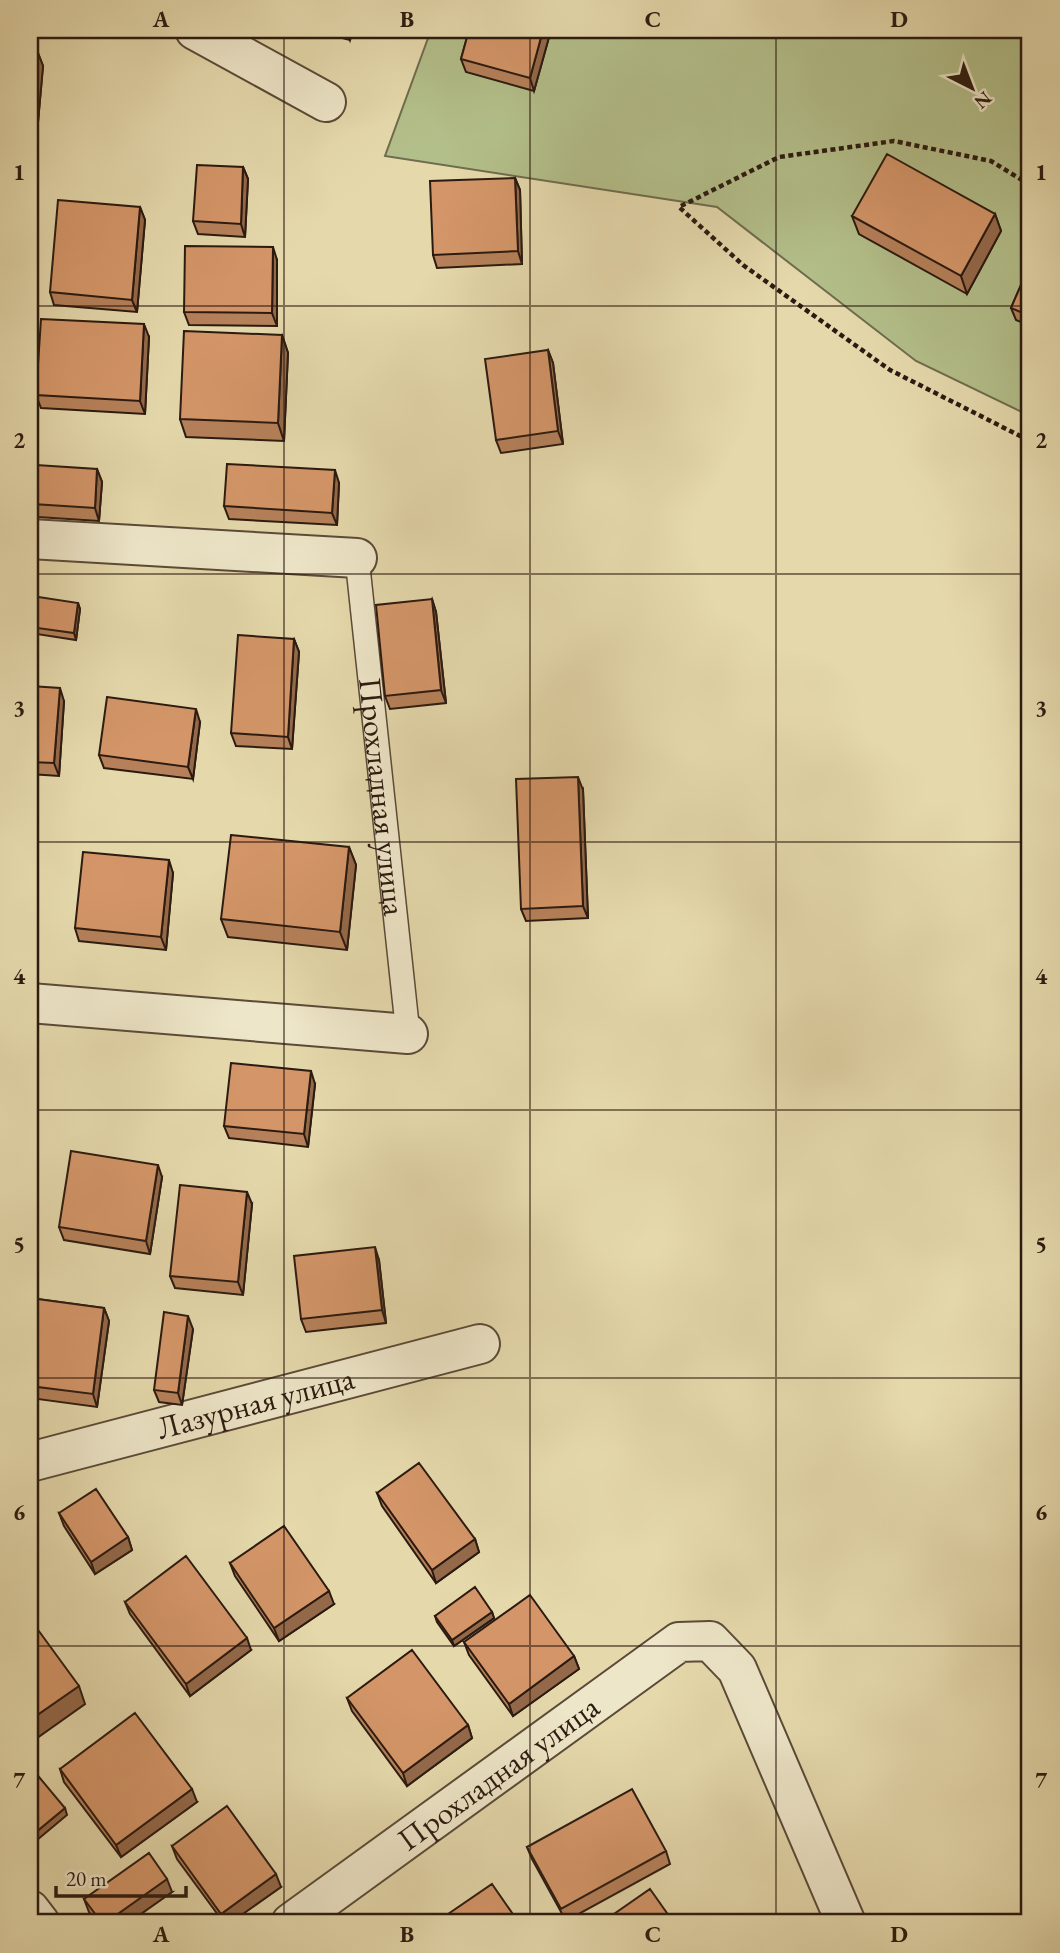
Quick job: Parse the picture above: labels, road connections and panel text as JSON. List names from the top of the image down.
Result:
{
  "streets": {
    "street": ["Прохладная улица", "Лазурная улица"]
  },
  "scale_bar": "20 m",
  "north": "bottom right",
  "grid": {
    "columns": [
      "A",
      "B",
      "C",
      "D"
    ],
    "rows": [
      "1",
      "2",
      "3",
      "4",
      "5",
      "6",
      "7"
    ]
  }
}
